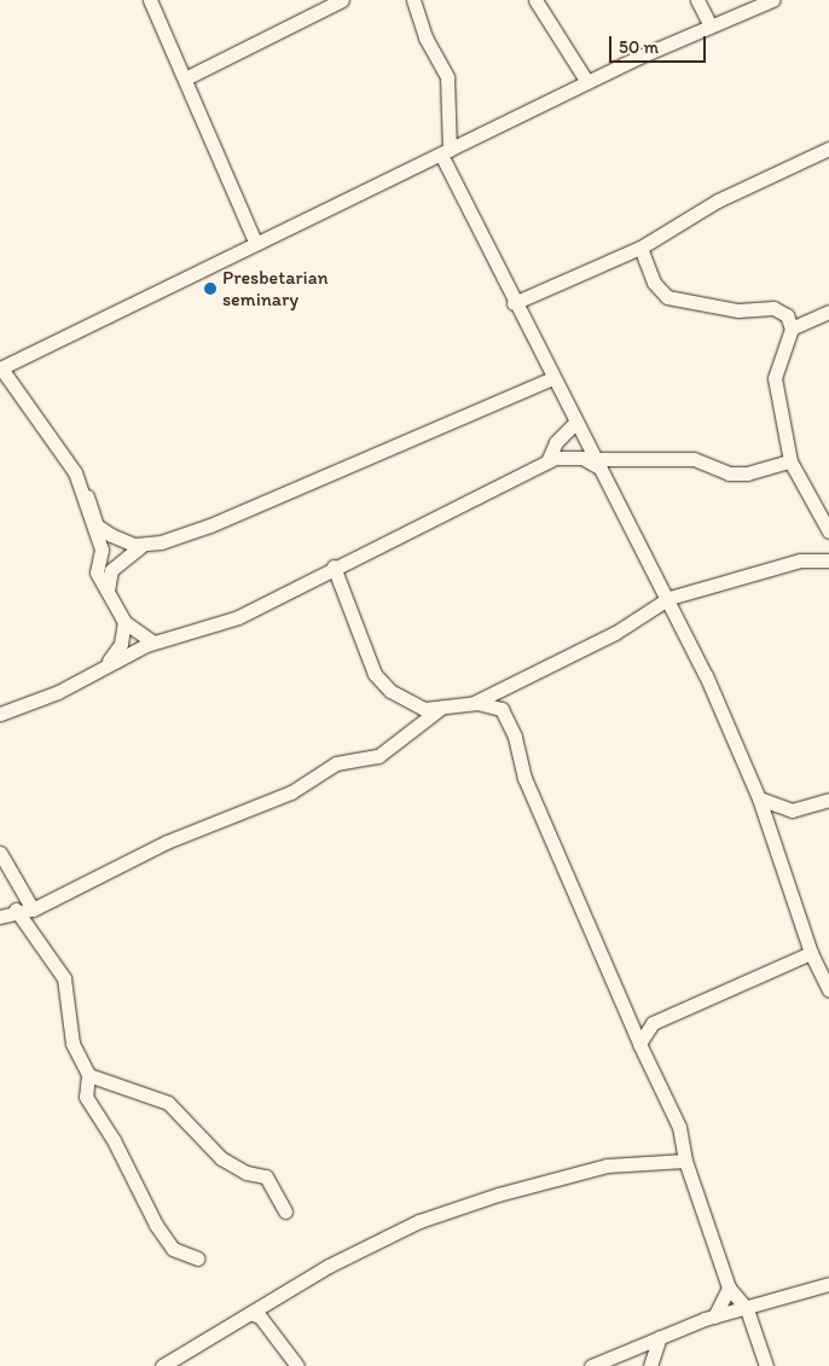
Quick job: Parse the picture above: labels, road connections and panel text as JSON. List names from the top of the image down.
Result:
{
  "places": ["Presbetarian seminary"],
  "scale_bar": "50 m"
}
